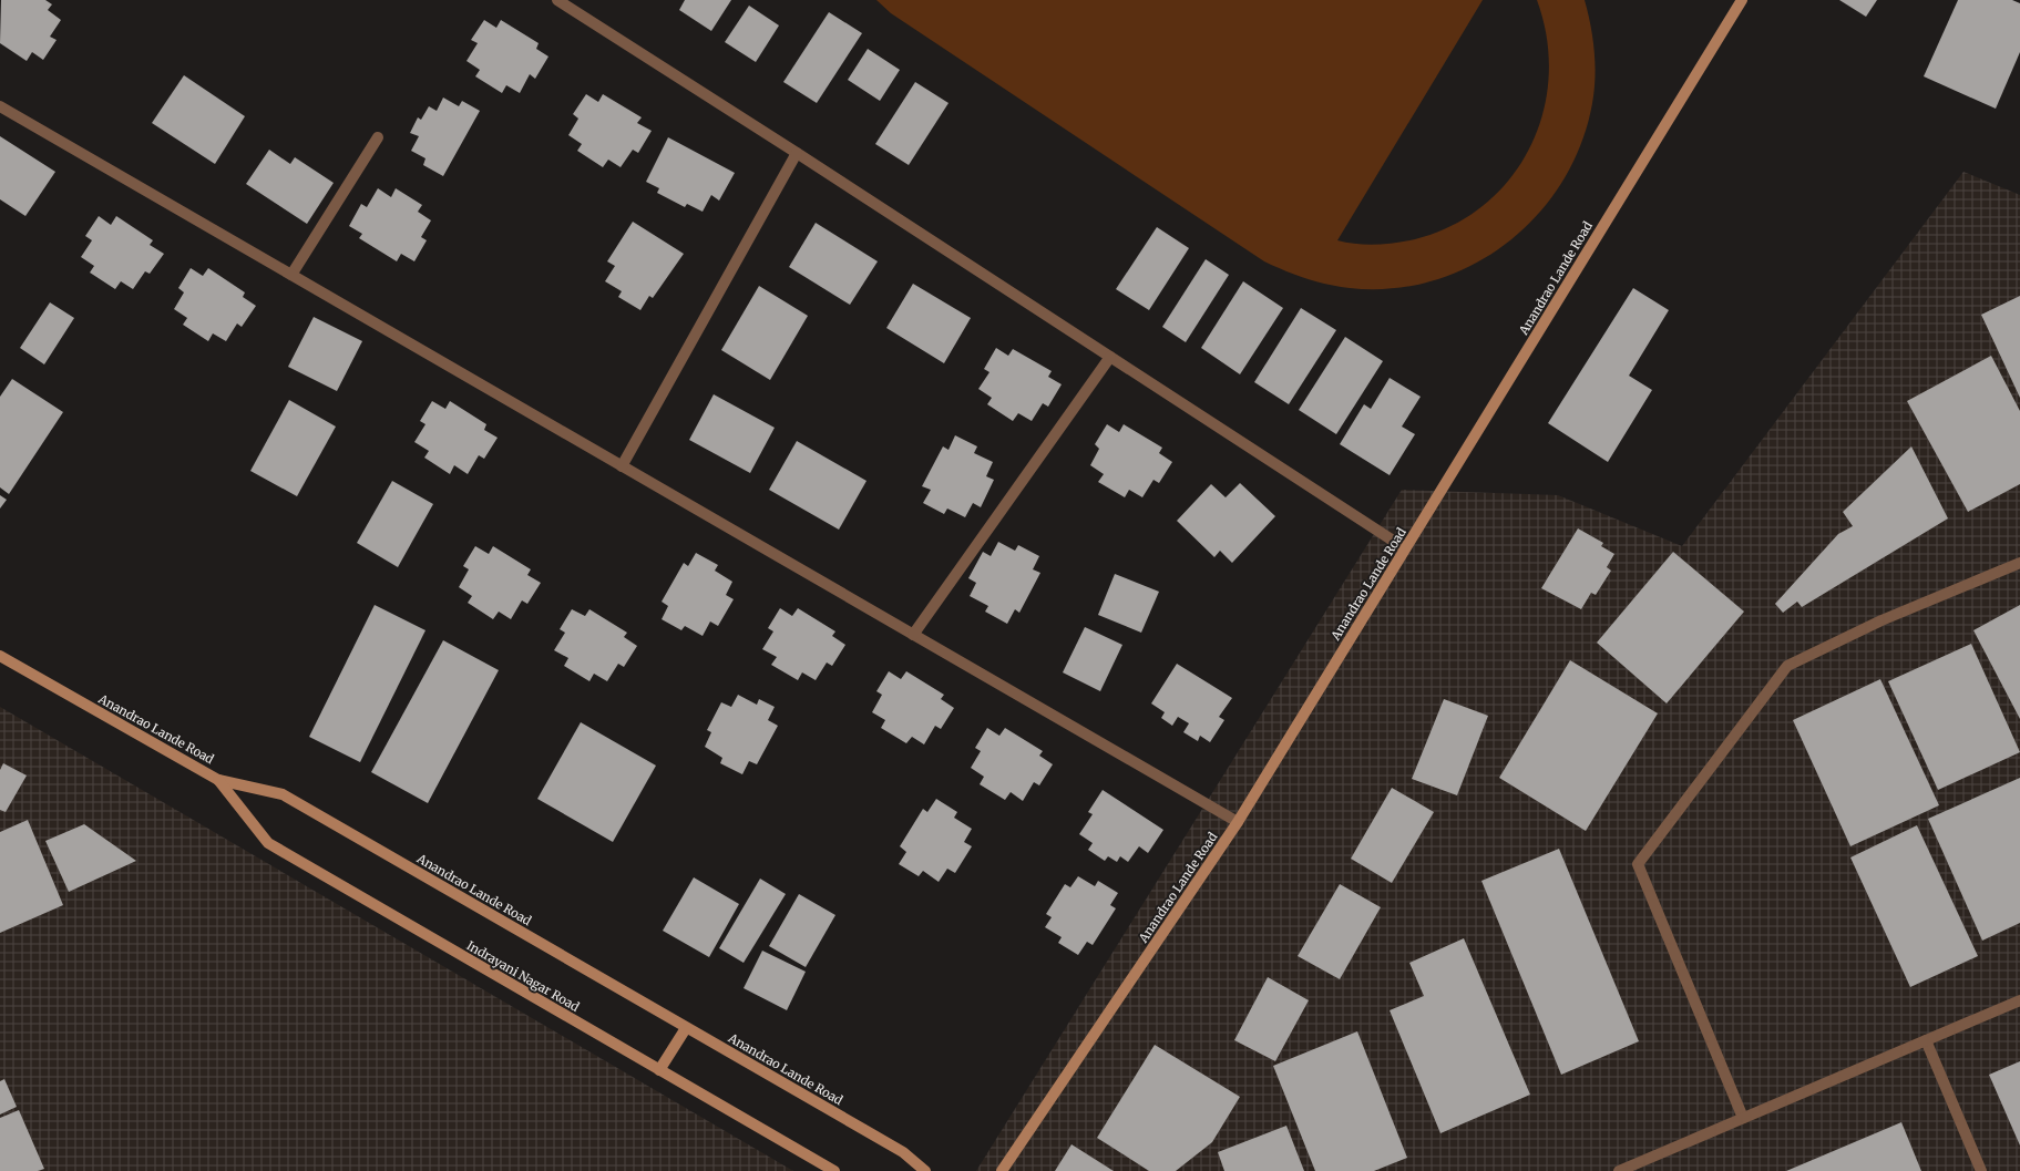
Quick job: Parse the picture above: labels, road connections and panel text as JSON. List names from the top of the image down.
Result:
{
  "streets": {
    "main road": ["Anandrao Lande Road", "Indrayani Nagar Road"]
  },
  "crossings": [
    ["Anandrao Lande Road", "Indrayani Nagar Road"]
  ]
}
